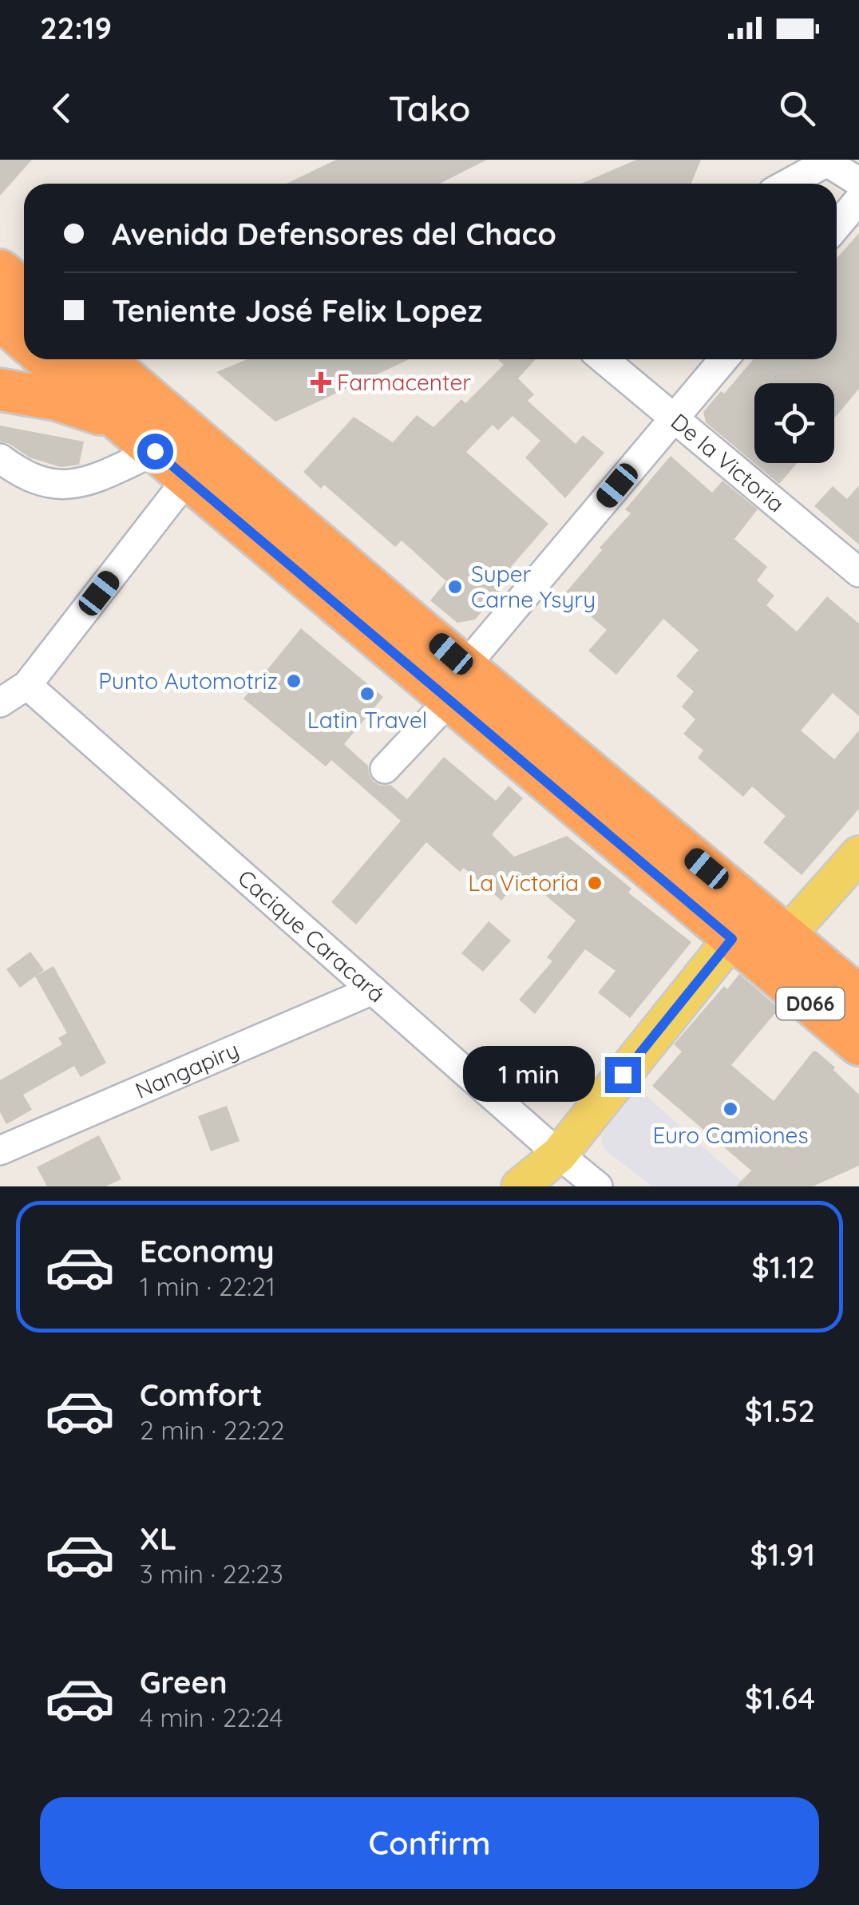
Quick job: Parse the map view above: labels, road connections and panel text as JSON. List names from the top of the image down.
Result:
{
  "streets": {
    "highway": ["D066"],
    "street": ["De la Victoria", "Cacique Caracará", "Nangapiry"]
  },
  "crossings": [
    ["Cacique Caracará", "Nangapiry"]
  ],
  "places": {
    "health": ["Farmacenter"],
    "other": [
      "Super Carne Ysyry",
      "Punto Automotriz",
      "Latin Travel",
      "La Victoria",
      "Euro Camiones"
    ]
  },
  "page": {
    "status": "22:19",
    "header": "Tako",
    "banner": ["Avenida Defensores del Chaco", "Teniente José Felix Lopez"],
    "bubble": "1 min",
    "list": [
      {
        "name": "Economy",
        "note": "1 min · 22:21",
        "value": "$1.12"
      },
      {
        "name": "Comfort",
        "note": "2 min · 22:22",
        "value": "$1.52"
      },
      {
        "name": "XL",
        "note": "3 min · 22:23",
        "value": "$1.91"
      },
      {
        "name": "Green",
        "note": "4 min · 22:24",
        "value": "$1.64"
      }
    ],
    "buttons": "Confirm"
  }
}
